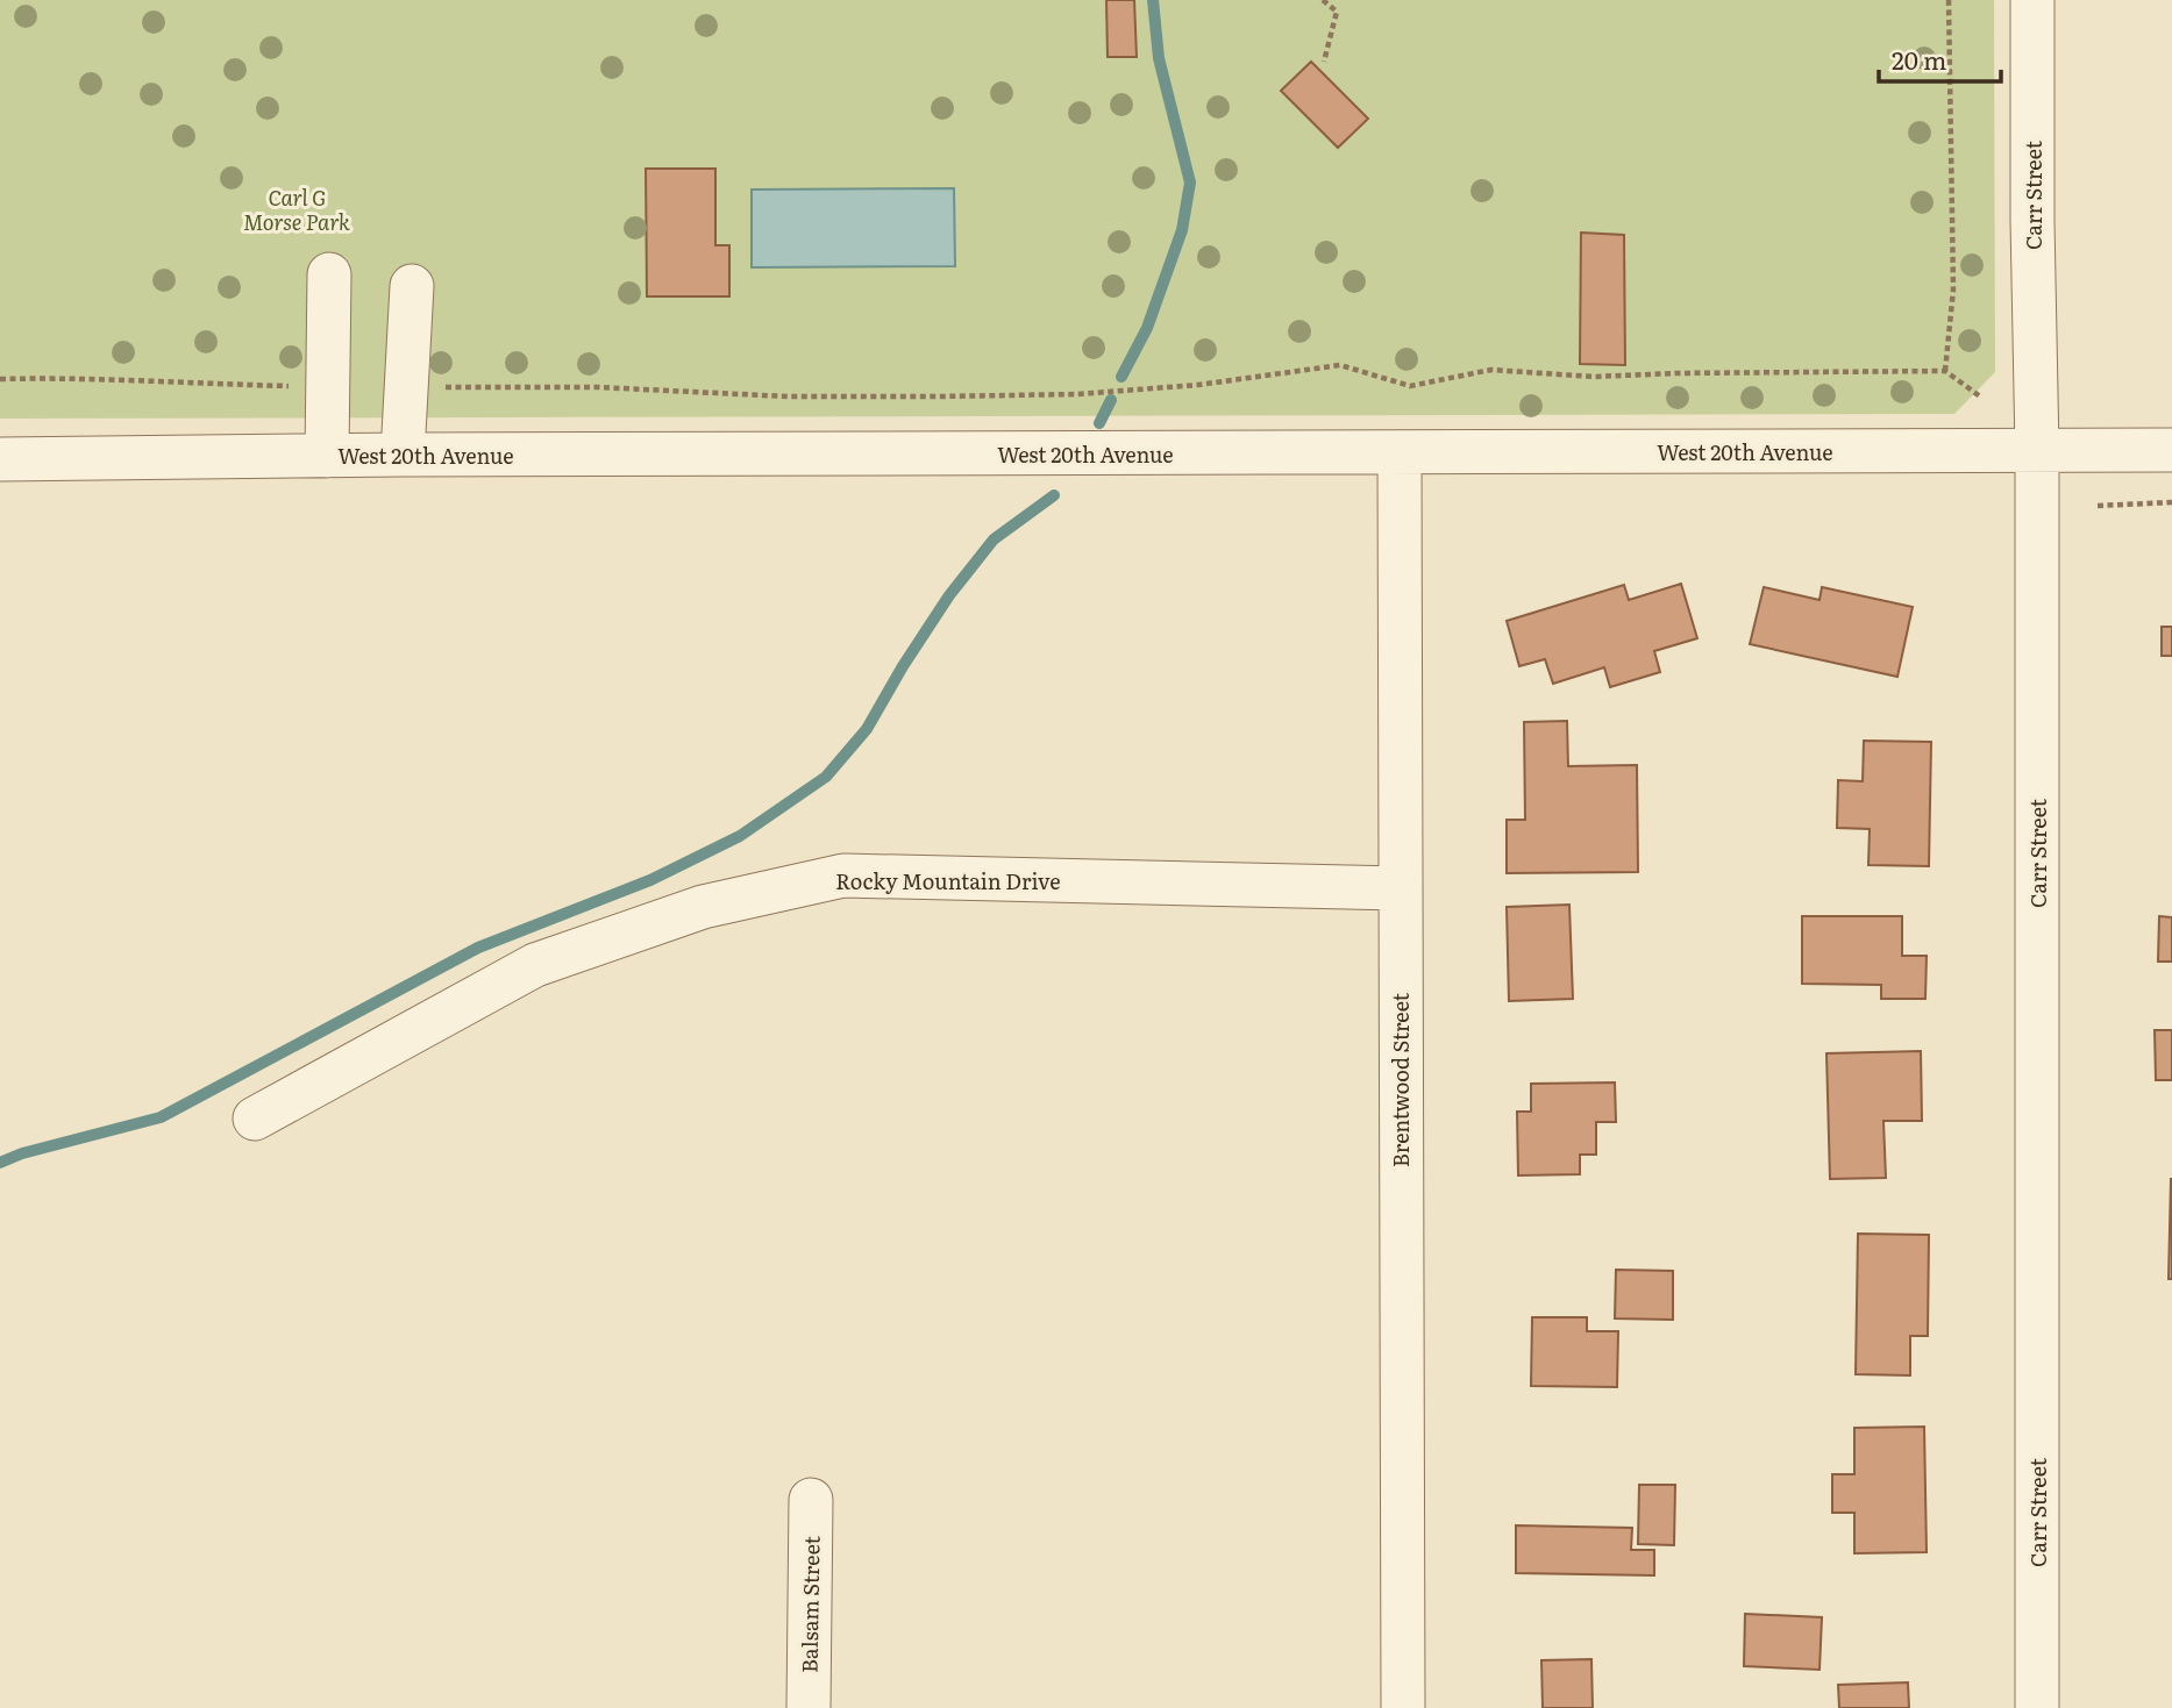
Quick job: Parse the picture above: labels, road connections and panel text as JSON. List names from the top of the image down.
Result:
{
  "streets": {
    "street": [
      "Carr Street",
      "West 20th Avenue",
      "Rocky Mountain Drive",
      "Brentwood Street",
      "Balsam Street"
    ]
  },
  "crossings": [
    ["Carr Street", "West 20th Avenue"],
    ["West 20th Avenue", "Brentwood Street"],
    ["Rocky Mountain Drive", "Brentwood Street"]
  ],
  "parks": ["Carl G Morse Park"],
  "scale_bar": "20 m"
}
